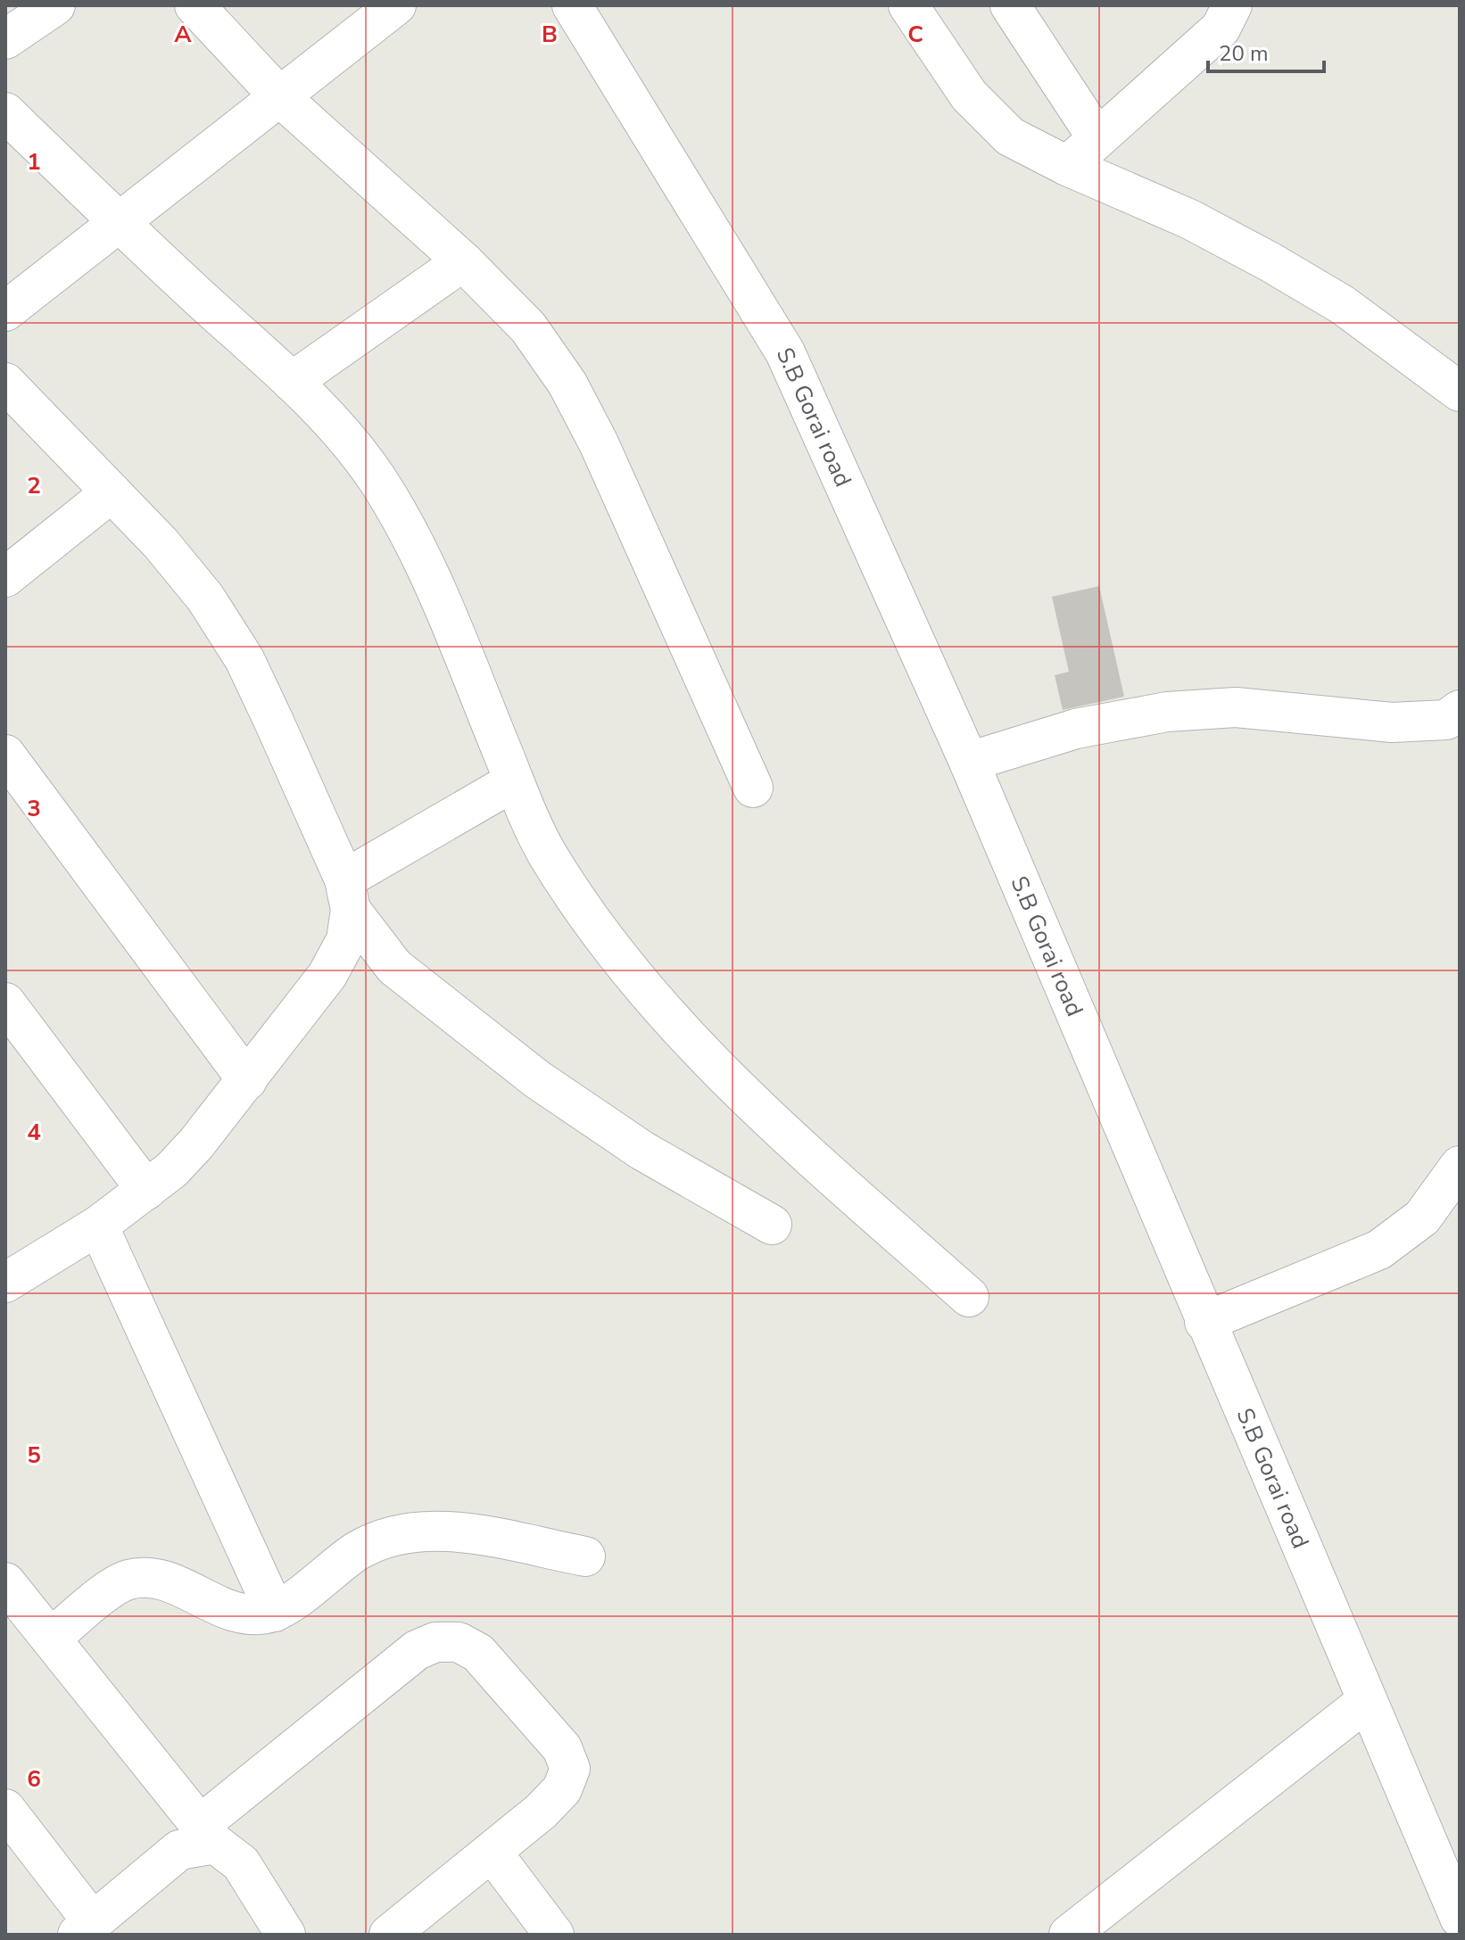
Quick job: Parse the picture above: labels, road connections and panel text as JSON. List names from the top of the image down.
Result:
{
  "streets": {
    "street": ["S.B Gorai road"]
  },
  "scale_bar": "20 m",
  "grid": {
    "columns": ["A", "B", "C"],
    "rows": [
      "1",
      "2",
      "3",
      "4",
      "5",
      "6"
    ]
  }
}
